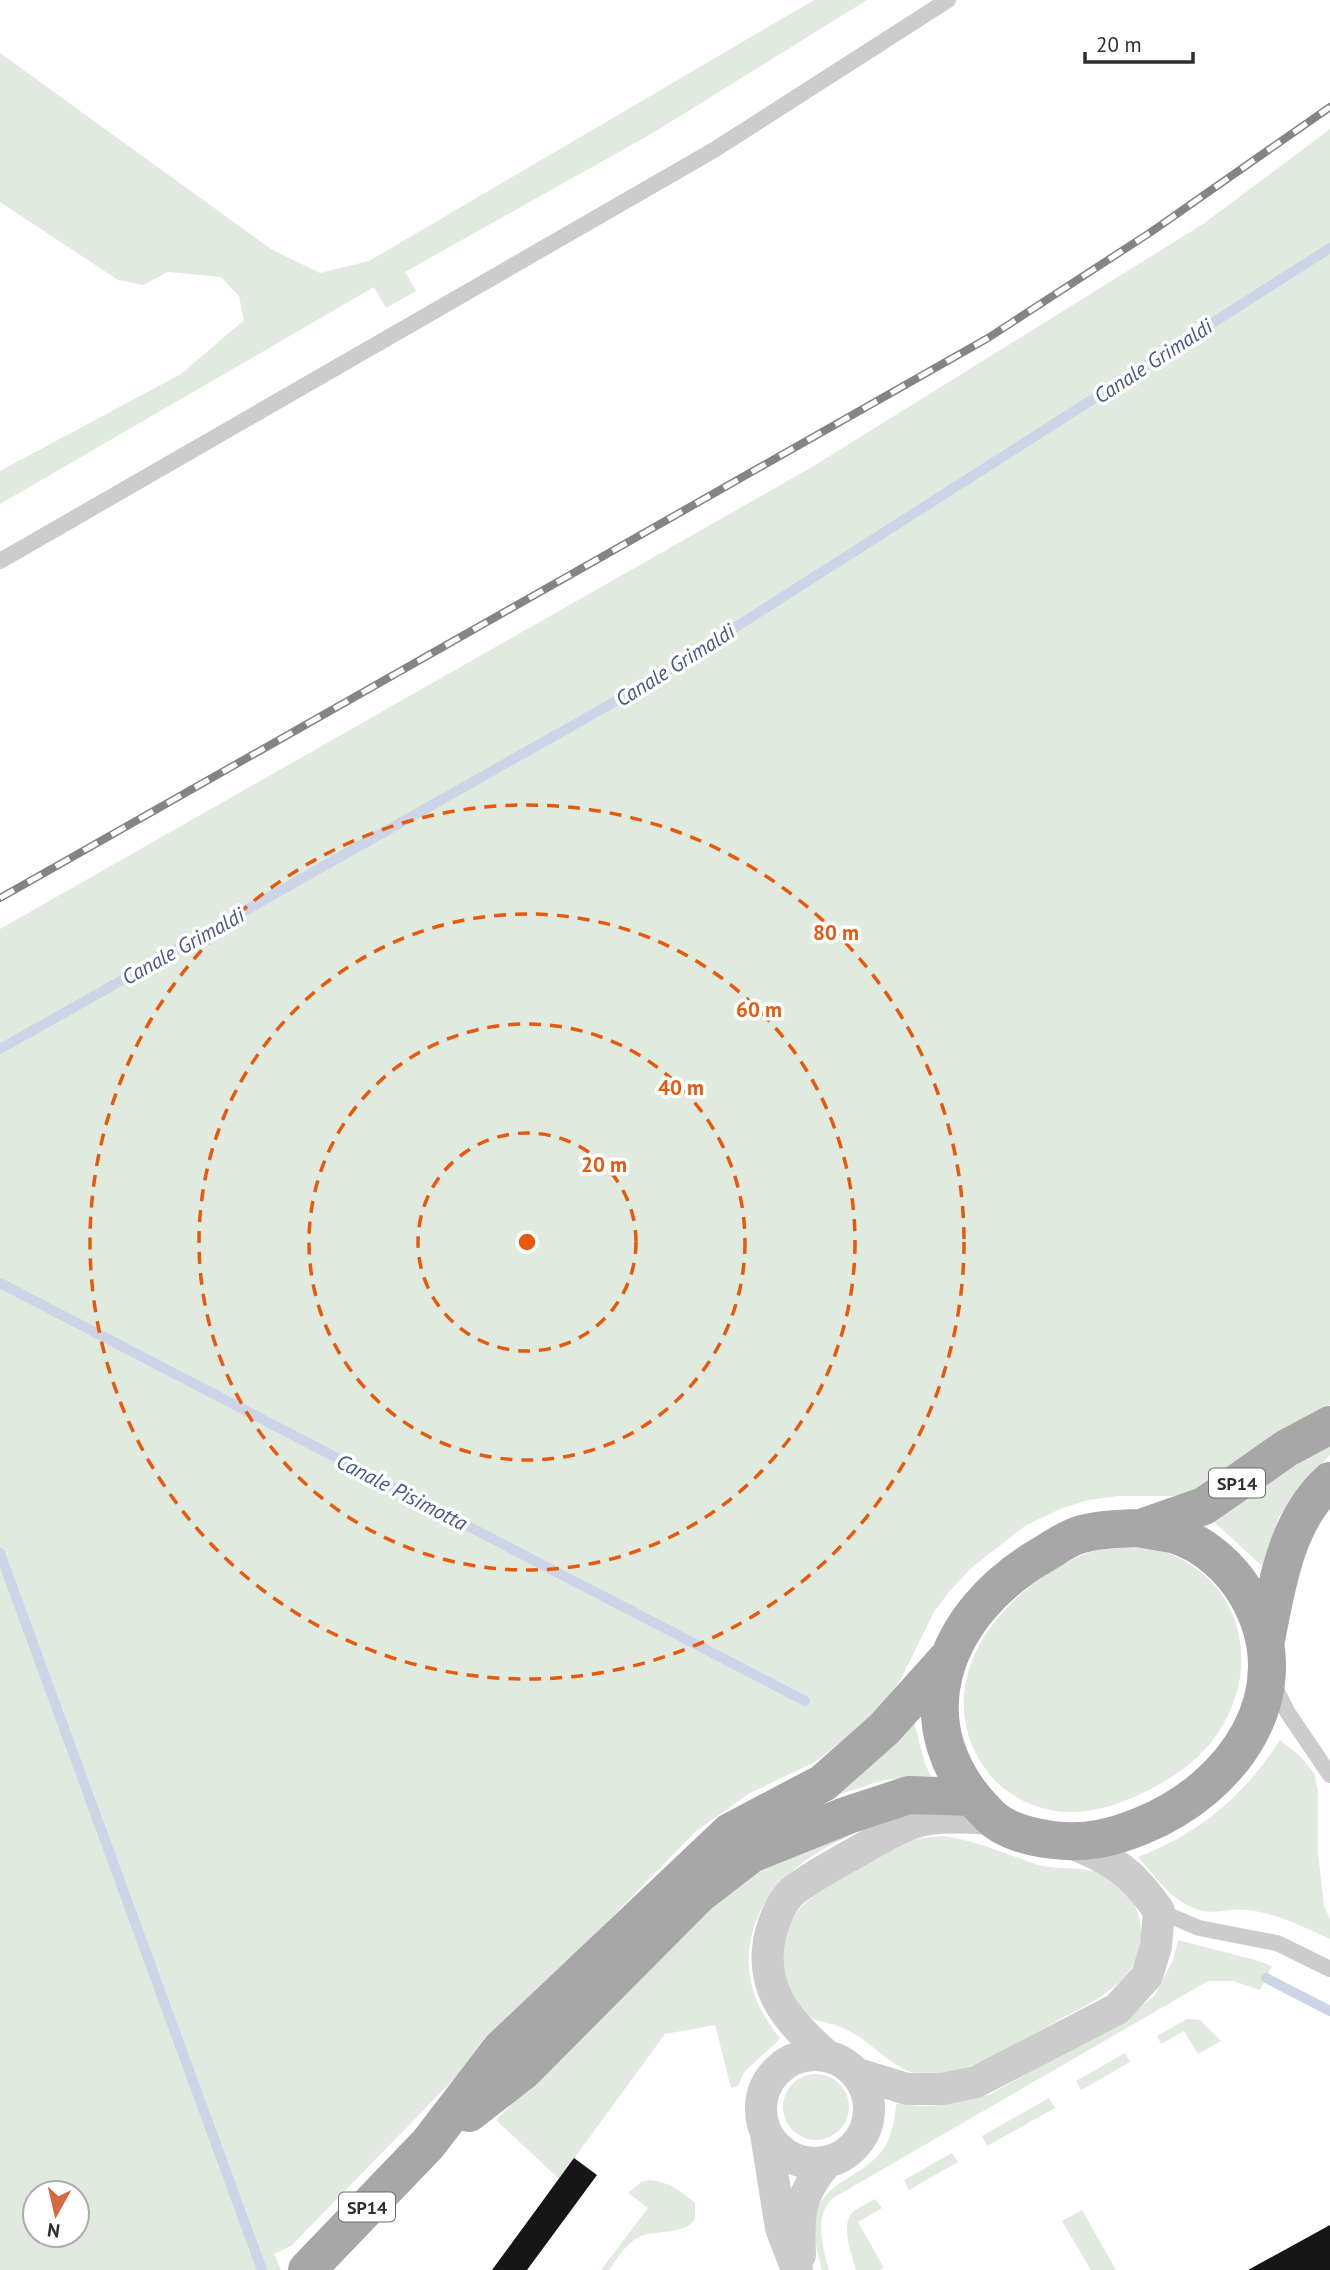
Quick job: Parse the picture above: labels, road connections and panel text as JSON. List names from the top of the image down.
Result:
{
  "streets": {
    "main road": ["SP14"]
  },
  "water": ["Canale Grimaldi", "Canale Pisimotta"],
  "scale_bar": "20 m",
  "north": "bottom",
  "rings": [
    "80 m",
    "60 m",
    "40 m",
    "20 m"
  ]
}
